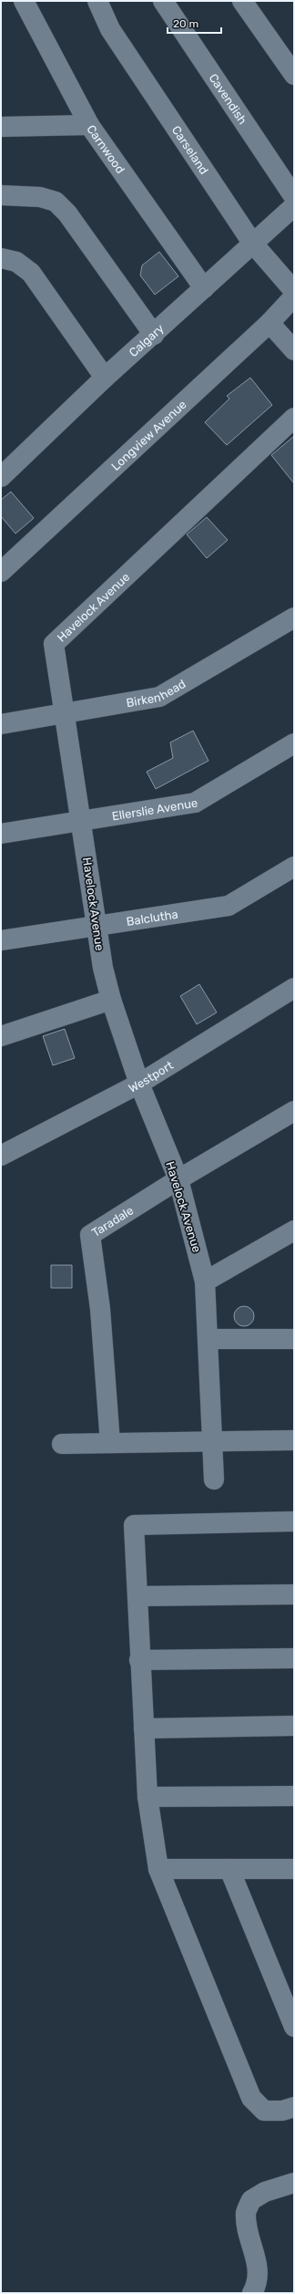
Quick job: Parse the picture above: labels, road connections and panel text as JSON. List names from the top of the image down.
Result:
{
  "streets": {
    "street": [
      "Cavendish",
      "Carnwood",
      "Carseland",
      "Calgary",
      "Longview Avenue",
      "Havelock Avenue",
      "Birkenhead",
      "Ellerslie Avenue",
      "Balclutha",
      "Westport",
      "Taradale"
    ]
  },
  "crossings": [
    ["Carnwood", "Calgary"],
    ["Carseland", "Calgary"],
    ["Havelock Avenue", "Birkenhead"],
    ["Havelock Avenue", "Ellerslie Avenue"],
    ["Havelock Avenue", "Balclutha"],
    ["Havelock Avenue", "Westport"],
    ["Havelock Avenue", "Taradale"]
  ],
  "scale_bar": "20 m"
}
